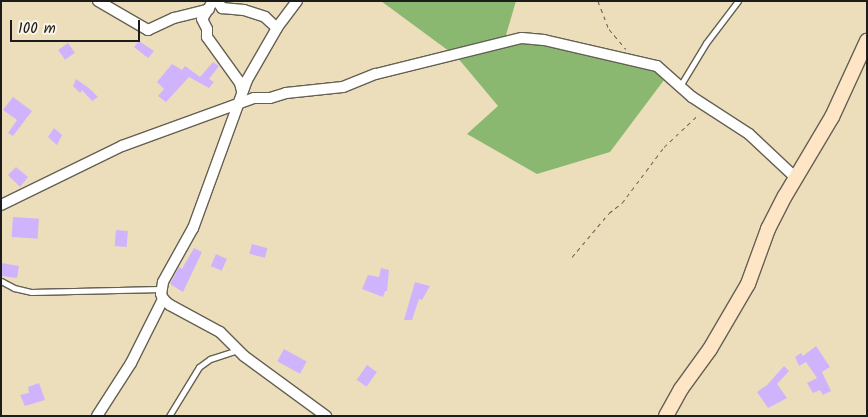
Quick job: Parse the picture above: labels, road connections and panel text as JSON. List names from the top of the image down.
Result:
{
  "scale_bar": "100 m"
}
